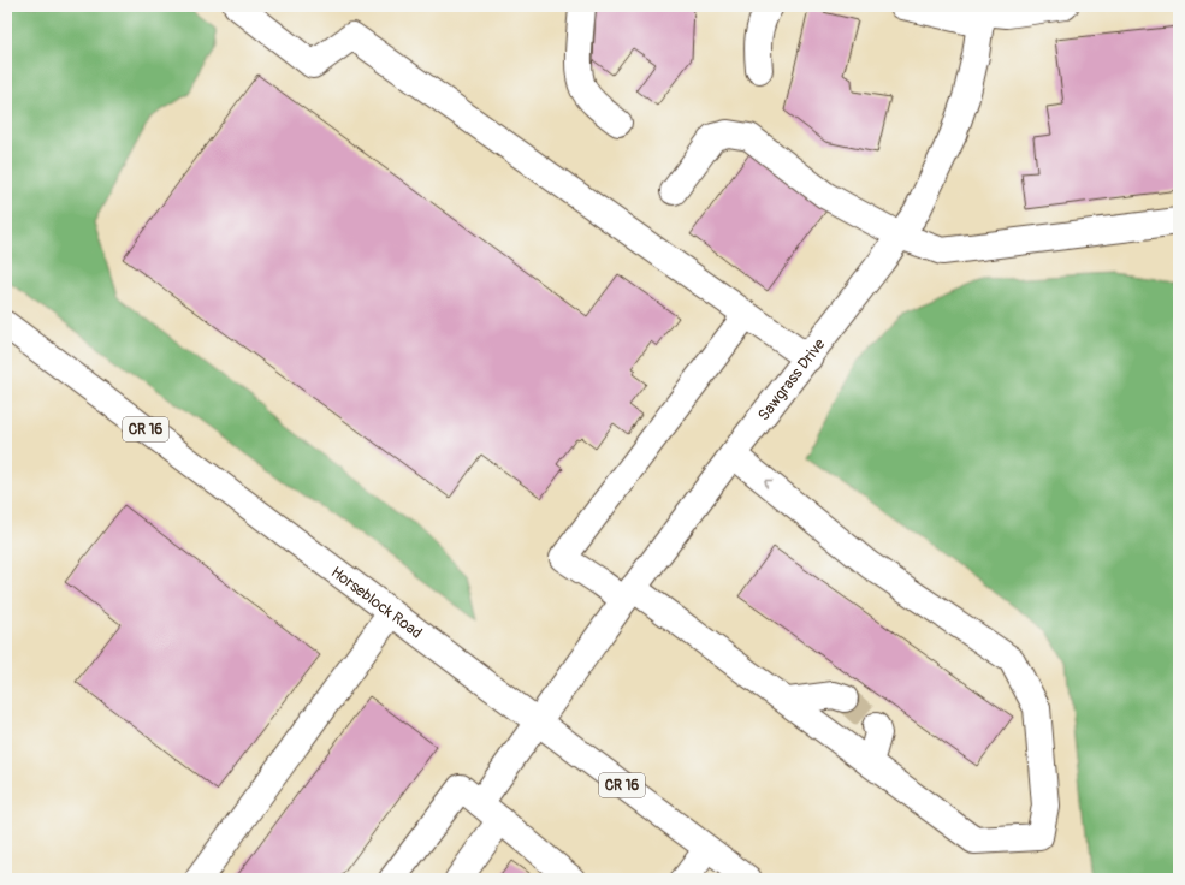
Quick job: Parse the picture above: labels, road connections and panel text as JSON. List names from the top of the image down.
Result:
{
  "streets": {
    "main road": ["Sawgrass Drive", "CR 16", "Horseblock Road"]
  },
  "crossings": [
    ["Sawgrass Drive", "Horseblock Road"]
  ]
}
